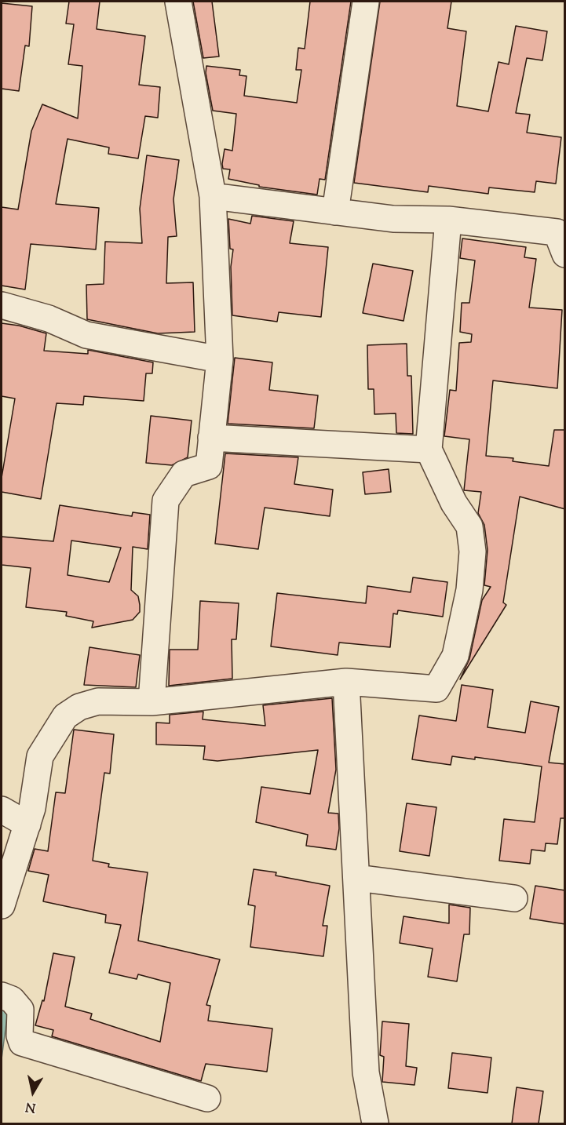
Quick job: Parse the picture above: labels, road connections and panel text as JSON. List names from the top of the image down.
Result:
{
  "north": "bottom"
}
